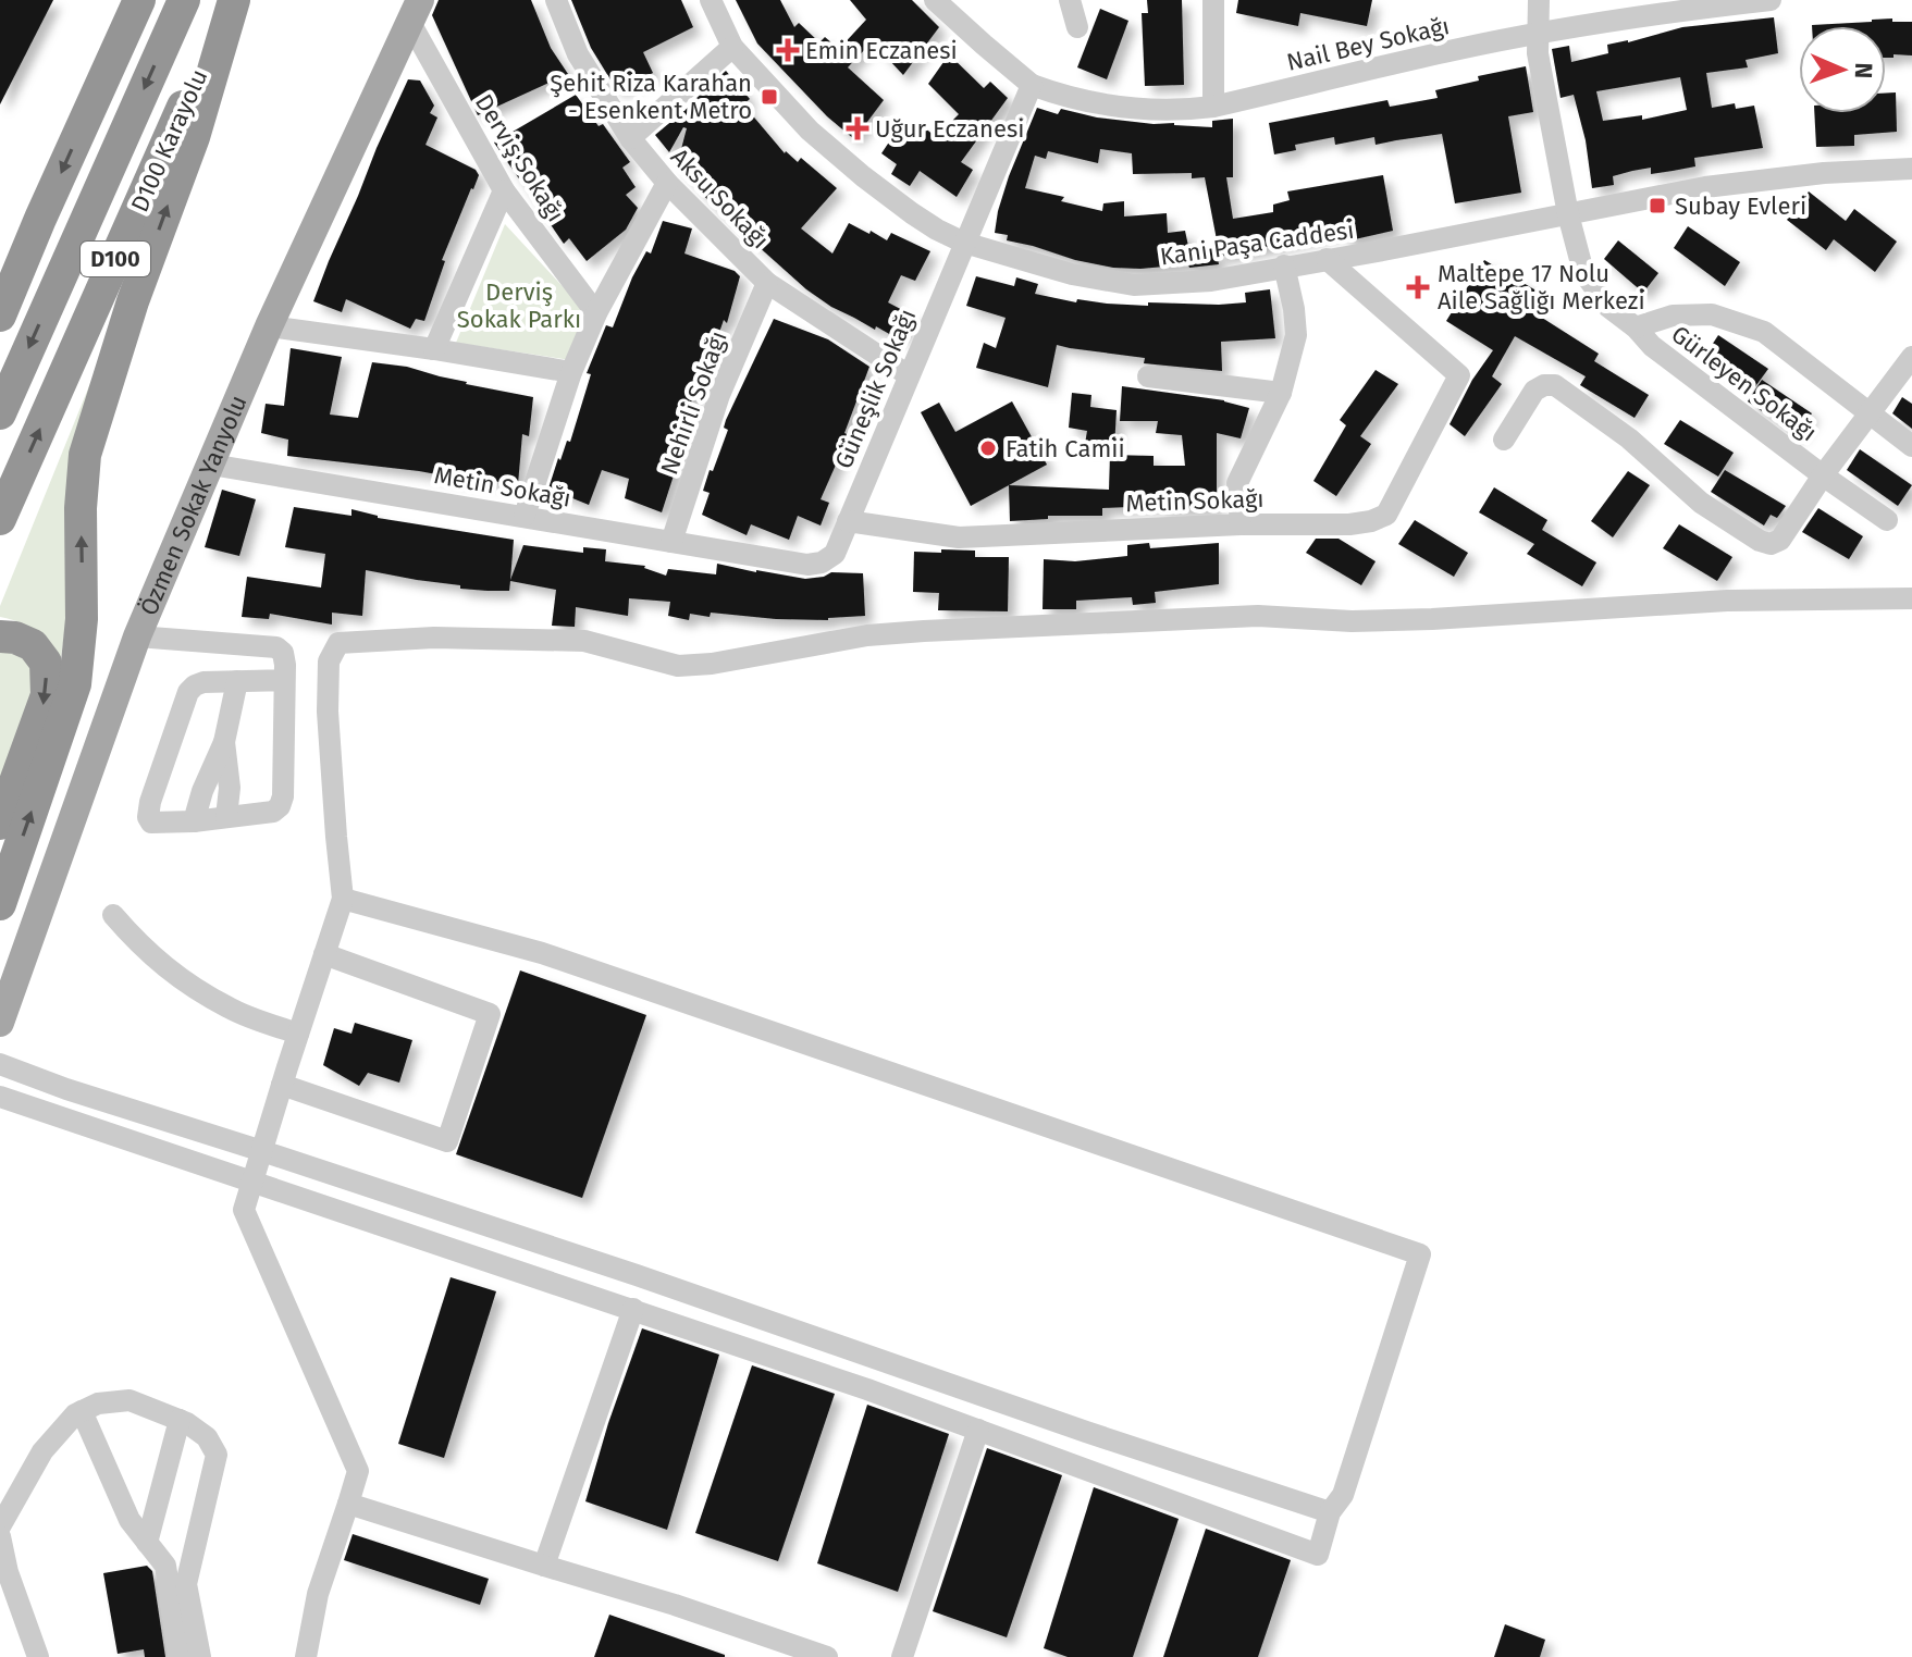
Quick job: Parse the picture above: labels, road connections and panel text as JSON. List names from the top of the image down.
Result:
{
  "streets": {
    "highway": ["D100 Karayolu", "D100"],
    "main road": ["Özmen Sokak Yanyolu"],
    "street": [
      "Nail Bey Sokağı",
      "Derviş Sokağı",
      "Aksu Sokağı",
      "Kani Paşa Caddesi",
      "Gürleyen Sokağı",
      "Güneşlik Sokağı",
      "Nehirli Sokağı",
      "Metin Sokağı"
    ]
  },
  "crossings": [
    ["Derviş Sokağı", "Özmen Sokak Yanyolu"],
    ["Aksu Sokağı", "Güneşlik Sokağı"],
    ["Aksu Sokağı", "Nehirli Sokağı"],
    ["Kani Paşa Caddesi", "Gürleyen Sokağı"],
    ["Kani Paşa Caddesi", "Güneşlik Sokağı"],
    ["Kani Paşa Caddesi", "Metin Sokağı"],
    ["Güneşlik Sokağı", "Metin Sokağı"],
    ["Nehirli Sokağı", "Metin Sokağı"],
    ["Metin Sokağı", "Özmen Sokak Yanyolu"]
  ],
  "parks": ["Derviş Sokak Parkı"],
  "places": {
    "health": ["Emin Eczanesi", "Uğur Eczanesi", "Maltepe 17 Nolu Aile Sağlığı Merkezi"],
    "transit": ["Şehi̇t Riza Karahan - Esenkent Metro", "Subay Evleri"],
    "other": ["Fatih Camii"]
  },
  "north": "right"
}
